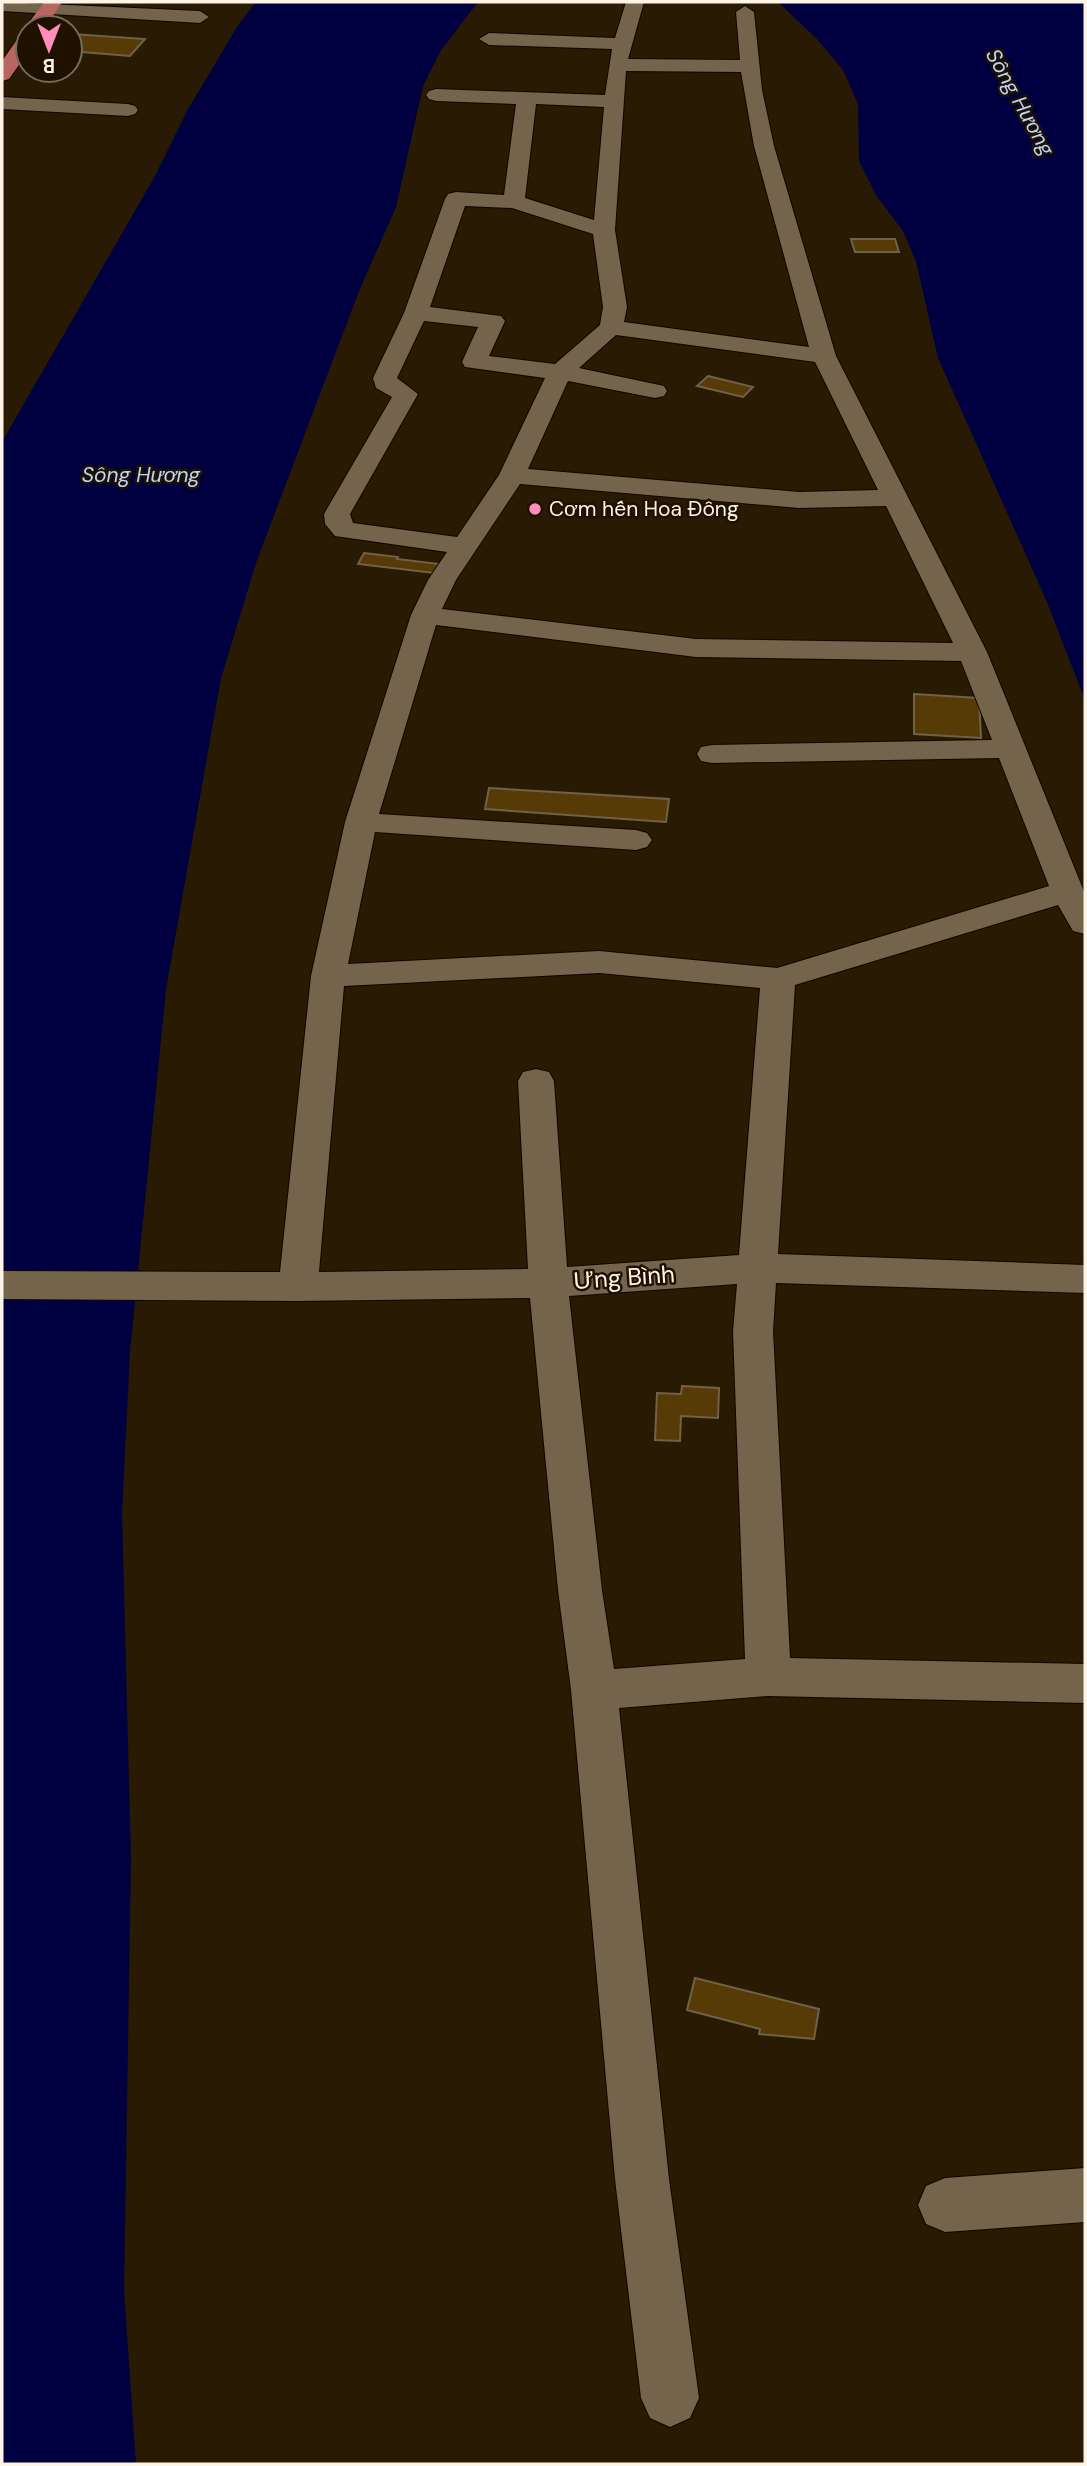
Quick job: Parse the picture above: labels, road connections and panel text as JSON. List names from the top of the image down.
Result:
{
  "streets": {
    "street": ["Ưng Bình"]
  },
  "water": ["Sông Hương"],
  "places": ["Cơm hến Hoa Đông"],
  "north": "bottom"
}
